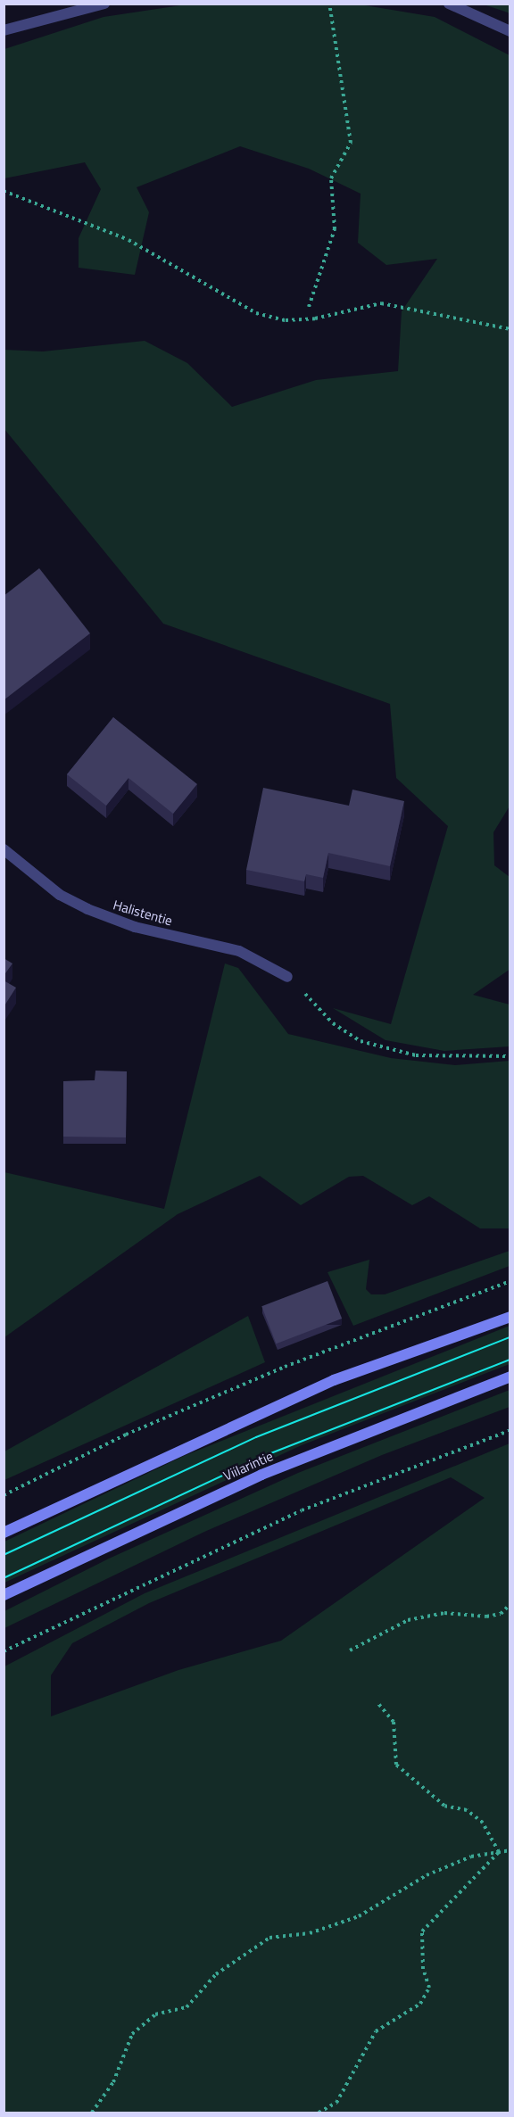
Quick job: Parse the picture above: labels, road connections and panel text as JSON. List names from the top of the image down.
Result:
{
  "streets": {
    "main road": ["Viilarintie"],
    "street": ["Halistentie"]
  }
}
